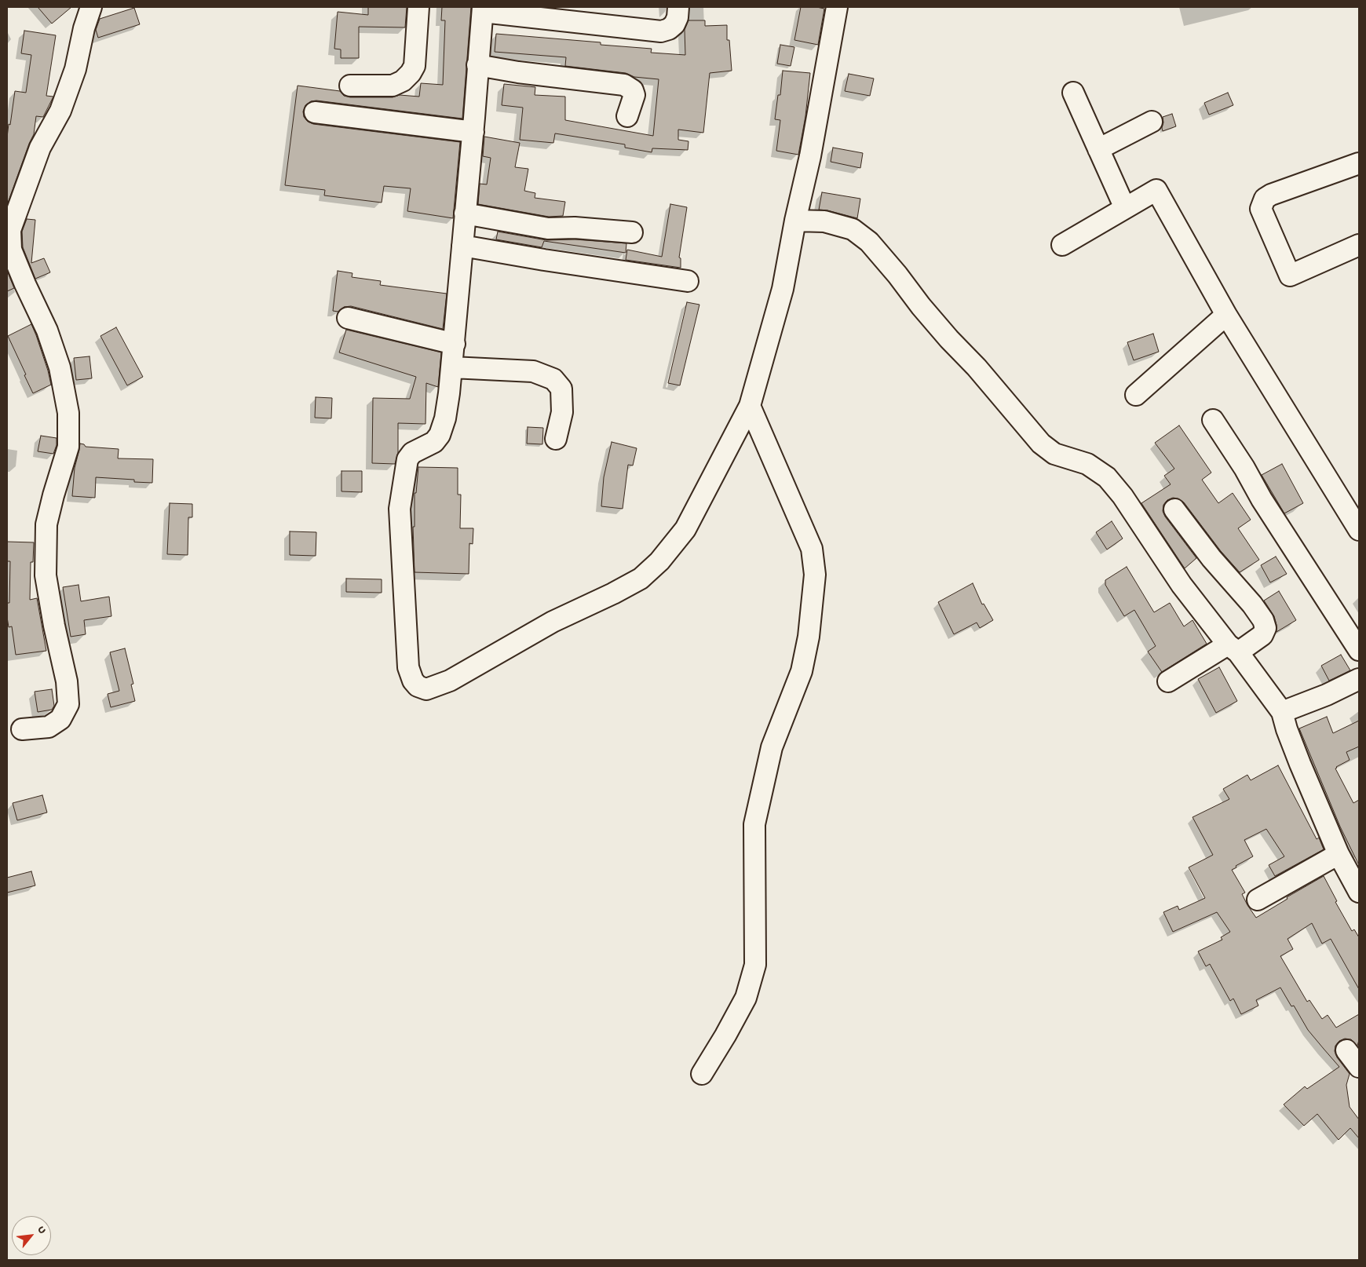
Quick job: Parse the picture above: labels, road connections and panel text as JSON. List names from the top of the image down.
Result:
{
  "north": "top right"
}
